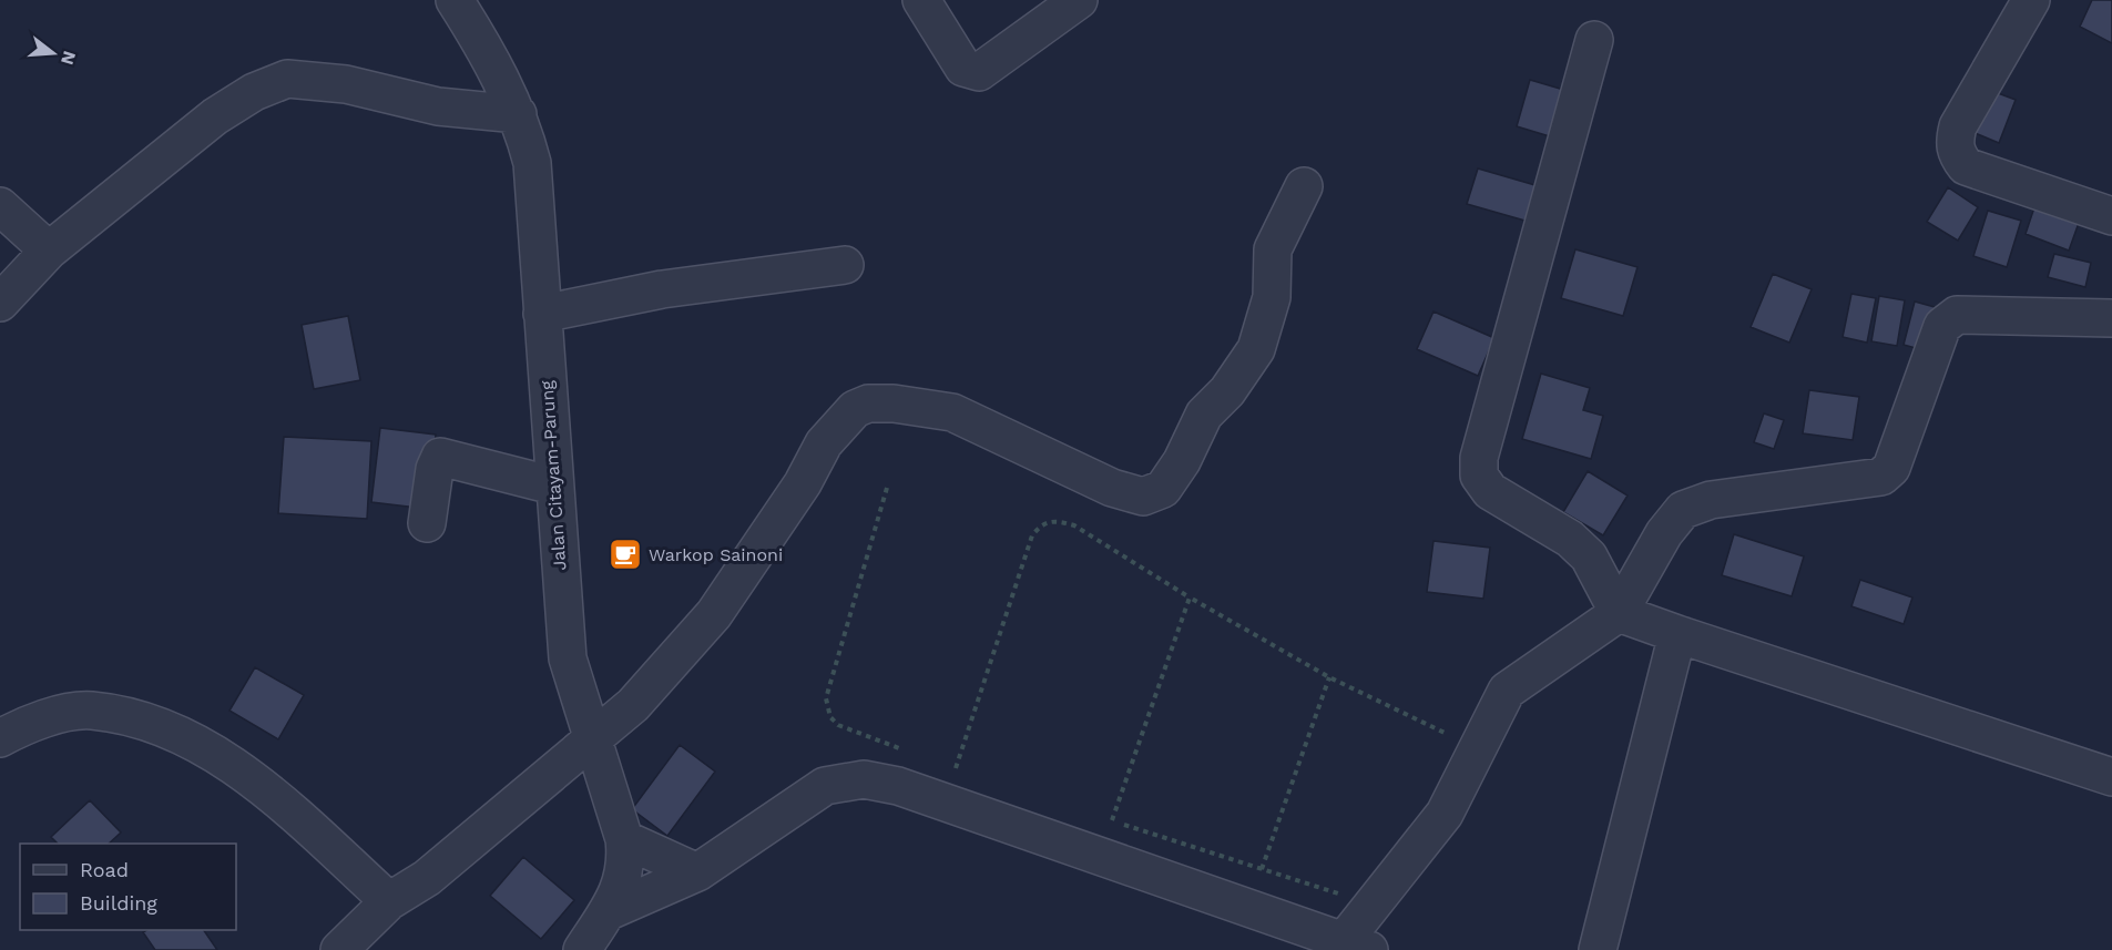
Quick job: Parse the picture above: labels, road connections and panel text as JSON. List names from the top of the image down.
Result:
{
  "streets": {
    "street": ["Jalan Citayam-Parung"]
  },
  "places": {
    "cafe": ["Warkop Sainoni"]
  },
  "legend": ["Road", "Building"],
  "north": "right"
}
